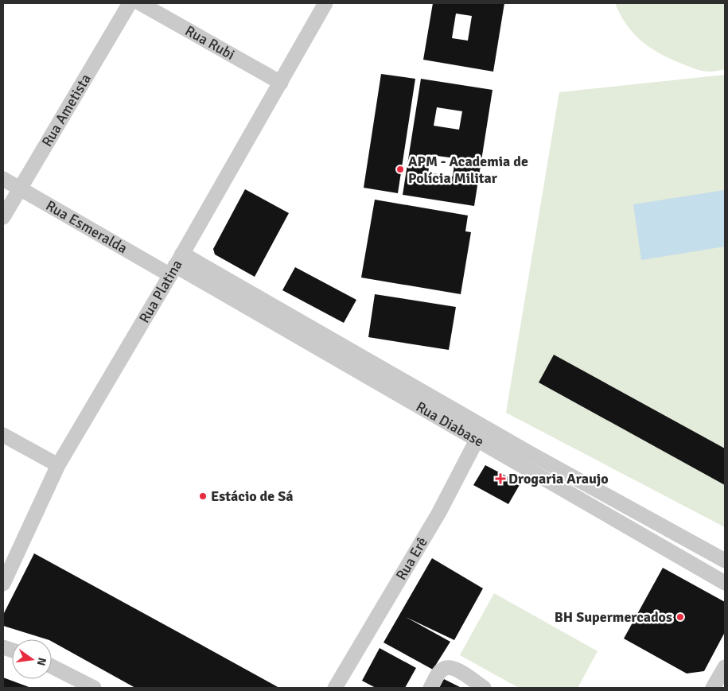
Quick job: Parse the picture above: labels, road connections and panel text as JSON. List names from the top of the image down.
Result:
{
  "streets": {
    "street": [
      "Rua Rubi",
      "Rua Ametista",
      "Rua Esmeralda",
      "Rua Platina",
      "Rua Diabase",
      "Rua Erê"
    ]
  },
  "crossings": [
    ["Rua Rubi", "Rua Platina"],
    ["Rua Ametista", "Rua Esmeralda"],
    ["Rua Esmeralda", "Rua Platina"],
    ["Rua Esmeralda", "Rua Diabase"],
    ["Rua Platina", "Rua Diabase"],
    ["Rua Diabase", "Rua Erê"]
  ],
  "places": {
    "other": ["APM - Academia de Polícia Militar", "Estácio de Sá", "BH Supermercados"],
    "health": ["Drogaria Araujo"]
  },
  "north": "right"
}
